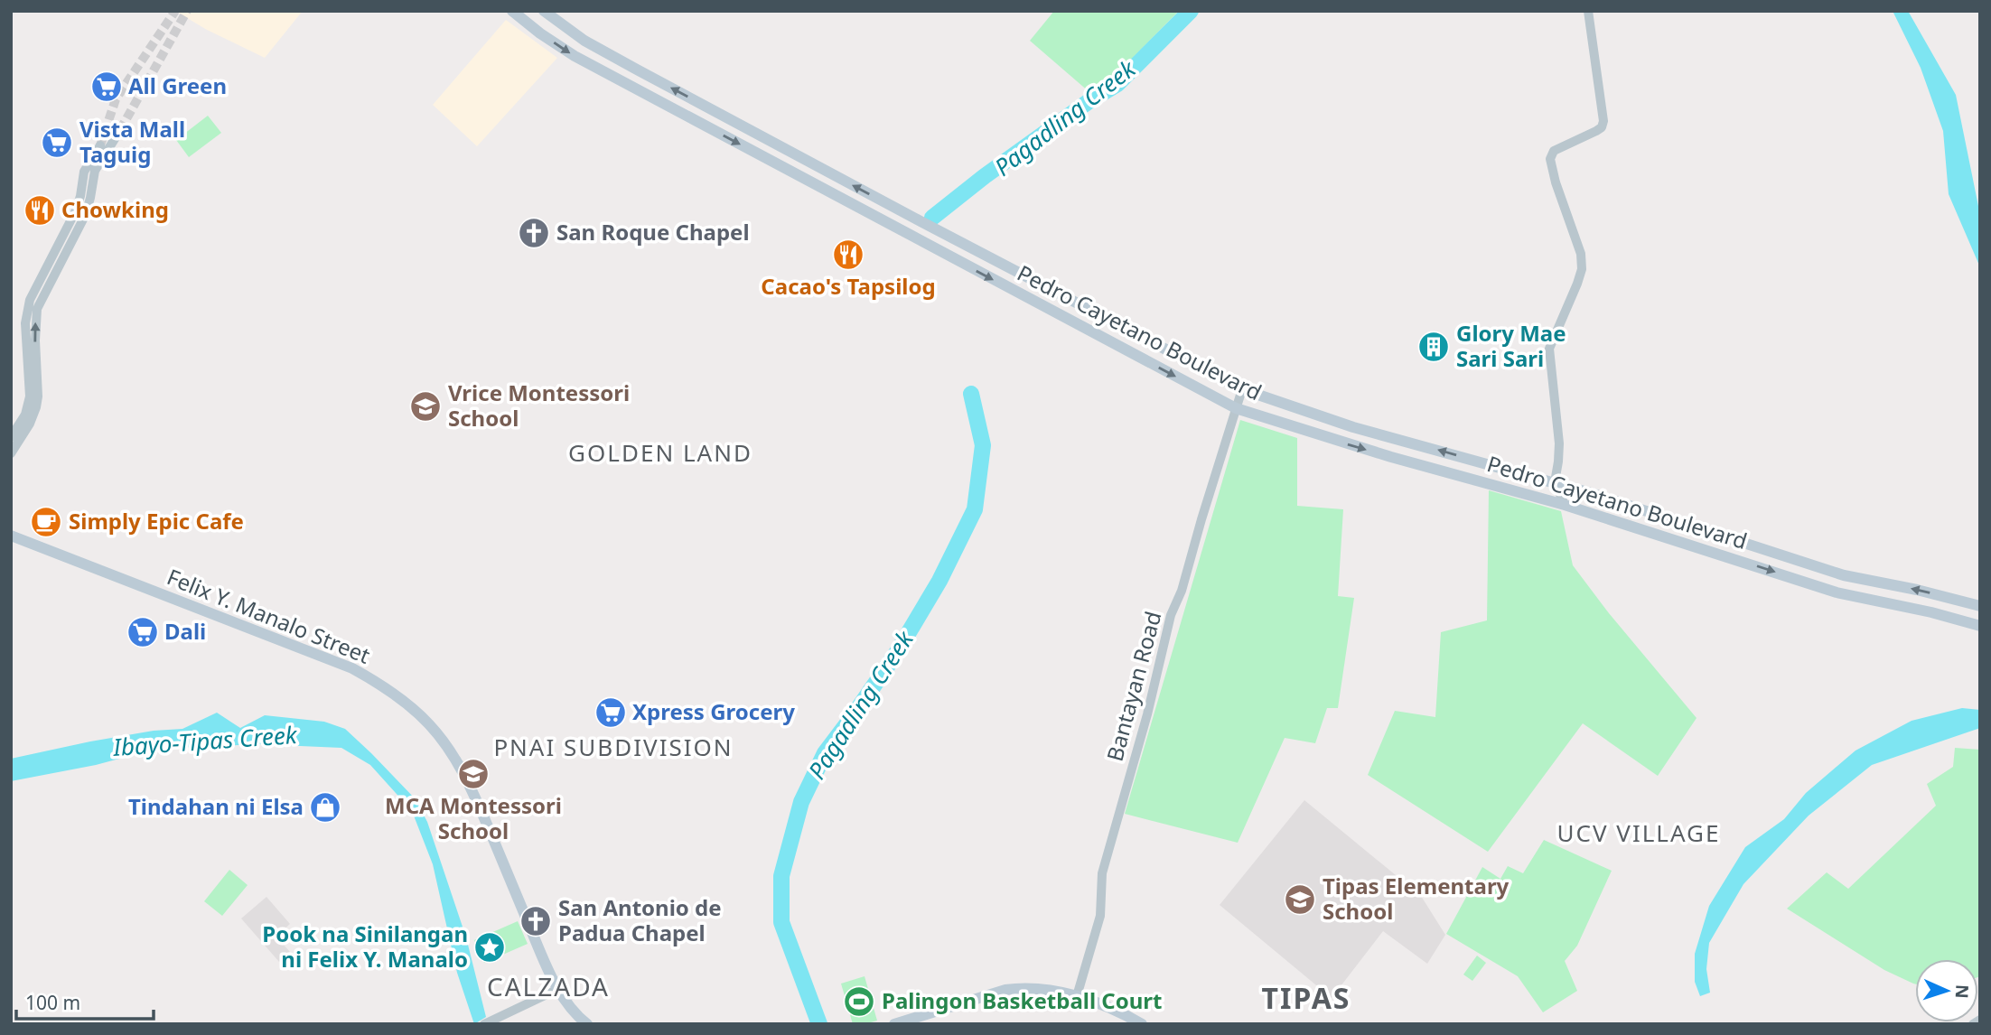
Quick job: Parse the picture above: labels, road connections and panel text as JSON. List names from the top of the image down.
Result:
{
  "streets": {
    "main road": ["Pedro Cayetano Boulevard", "Felix Y. Manalo Street"],
    "street": ["Bantayan Road"]
  },
  "crossings": [
    ["Pedro Cayetano Boulevard", "Bantayan Road"]
  ],
  "districts": [
    "GOLDEN LAND",
    "PNAI SUBDIVISION",
    "UCV VILLAGE",
    "CALZADA",
    "TIPAS"
  ],
  "water": ["Pagadling Creek", "Ibayo-Tipas Creek"],
  "places": {
    "supermarket": [
      "All Green",
      "Vista Mall Taguig",
      "Dali",
      "Xpress Grocery"
    ],
    "restaurant": ["Chowking", "Cacao's Tapsilog"],
    "church": ["San Roque Chapel", "San Antonio de Padua Chapel"],
    "building": ["Glory Mae Sari Sari"],
    "school or university": ["Vrice Montessori School", "MCA Montessori School", "Tipas Elementary School"],
    "cafe": ["Simply Epic Cafe"],
    "shop": ["Tindahan ni Elsa"],
    "place": ["Pook na Sinilangan ni Felix Y. Manalo"],
    "sports": ["Palingon Basketball Court"]
  },
  "scale_bar": "100 m",
  "north": "right"
}
